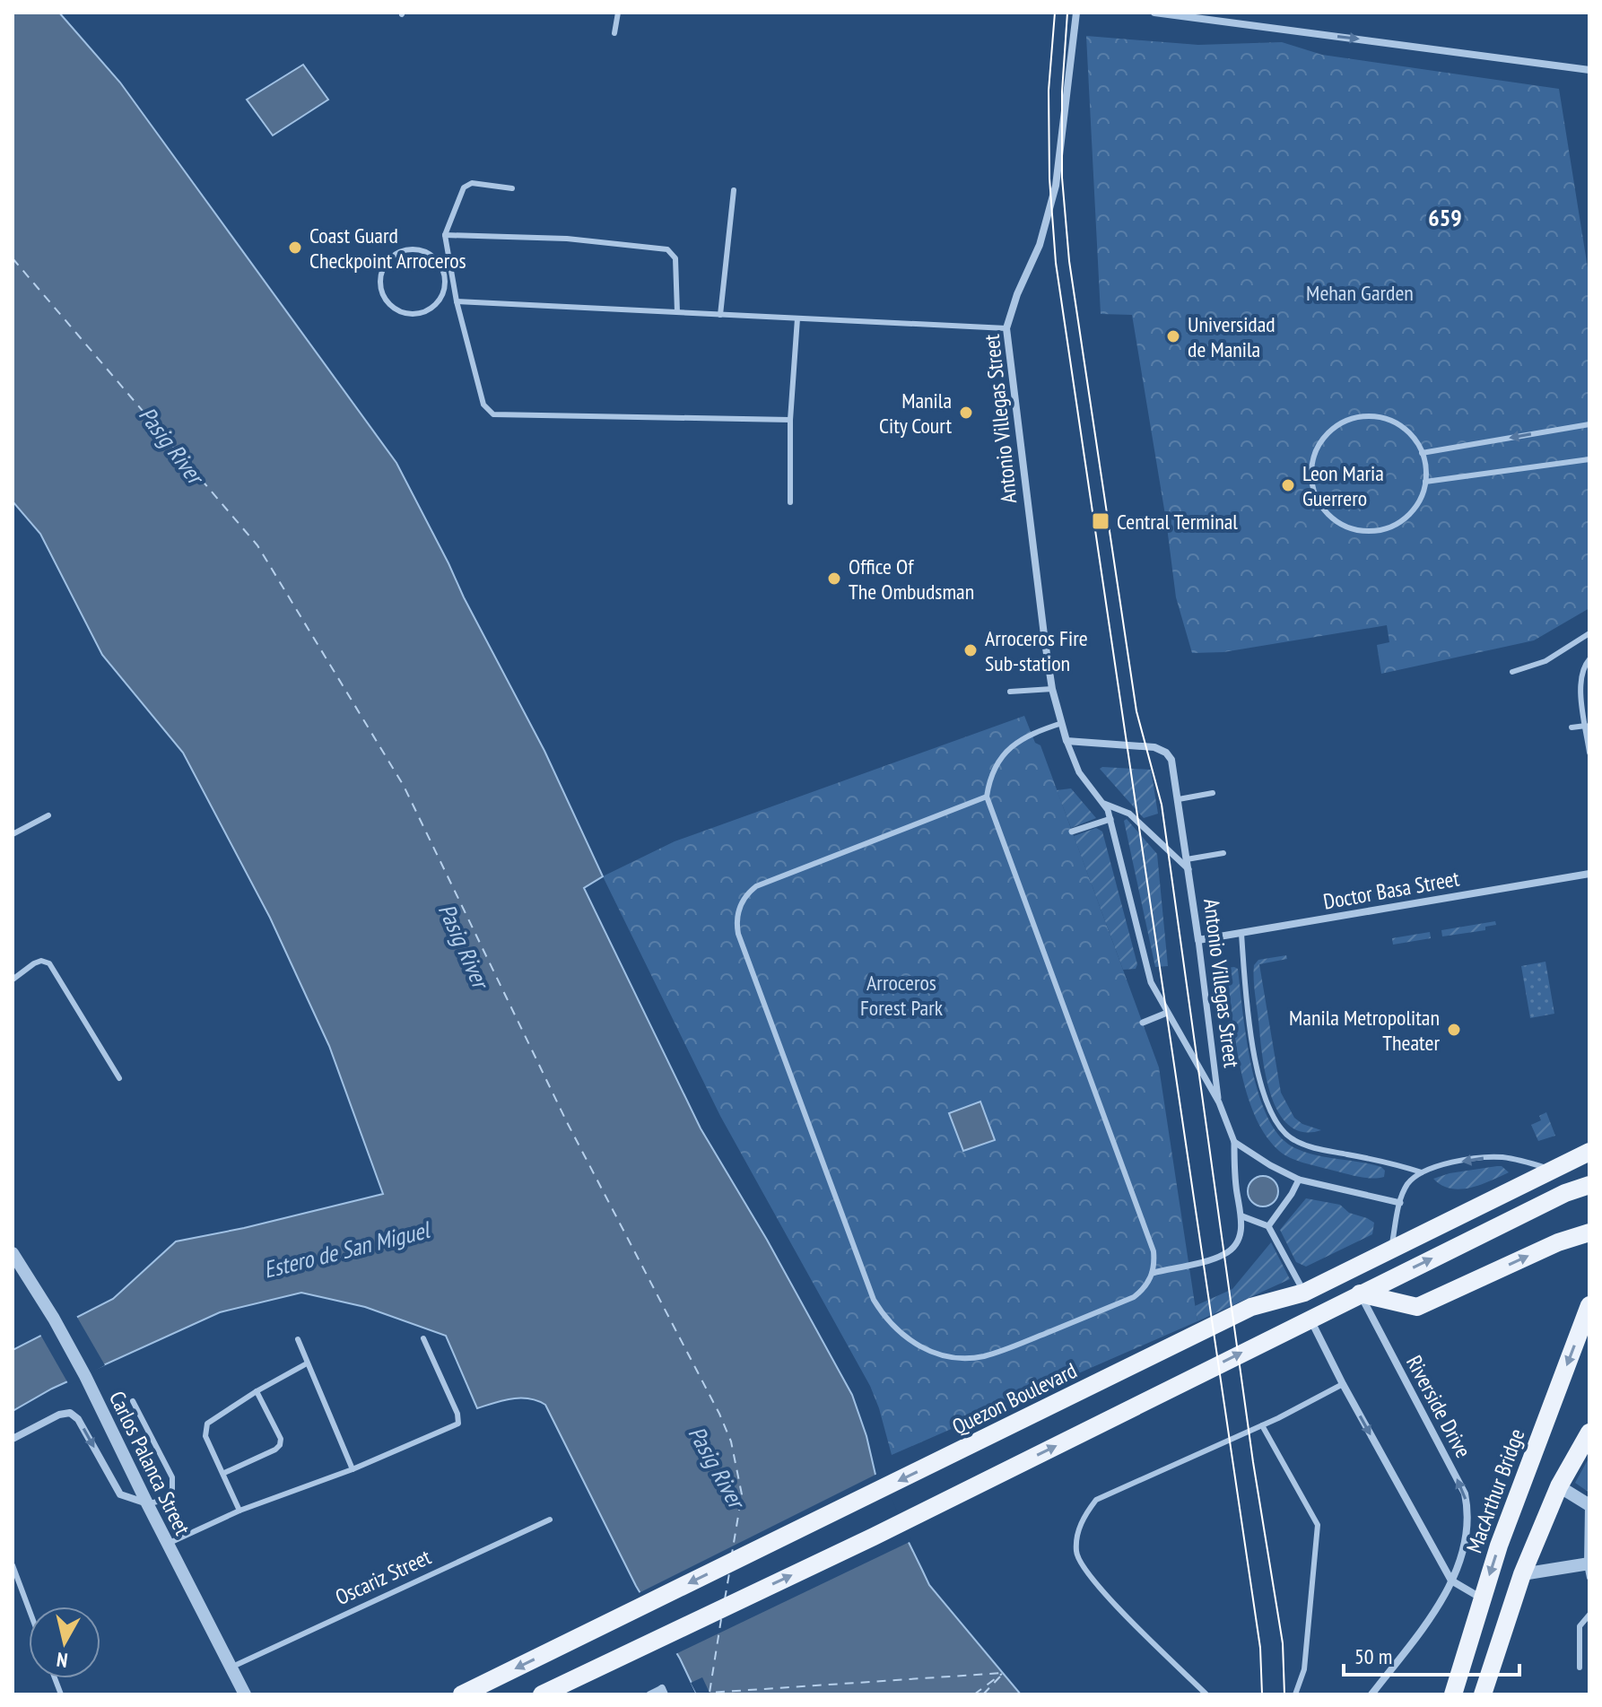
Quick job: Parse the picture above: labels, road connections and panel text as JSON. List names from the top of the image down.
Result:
{
  "streets": {
    "main road": ["Quezon Boulevard", "MacArthur Bridge"],
    "street": [
      "Antonio Villegas Street",
      "Doctor Basa Street",
      "Riverside Drive",
      "Carlos Palanca Street"
    ],
    "lane": ["Oscariz Street"]
  },
  "crossings": [
    ["Antonio Villegas Street", "Doctor Basa Street"],
    ["Carlos Palanca Street", "Oscariz Street"]
  ],
  "districts": ["659"],
  "water": ["Pasig River", "Estero de San Miguel"],
  "parks": ["Mehan Garden", "Arroceros Forest Park"],
  "places": {
    "other": [
      "Coast Guard Checkpoint Arroceros",
      "Universidad de Manila",
      "Manila City Court",
      "Leon Maria Guerrero",
      "Office Of The Ombudsman",
      "Arroceros Fire Sub-station",
      "Manila Metropolitan Theater"
    ],
    "transit": ["Central Terminal"]
  },
  "scale_bar": "50 m",
  "north": "bottom"
}
